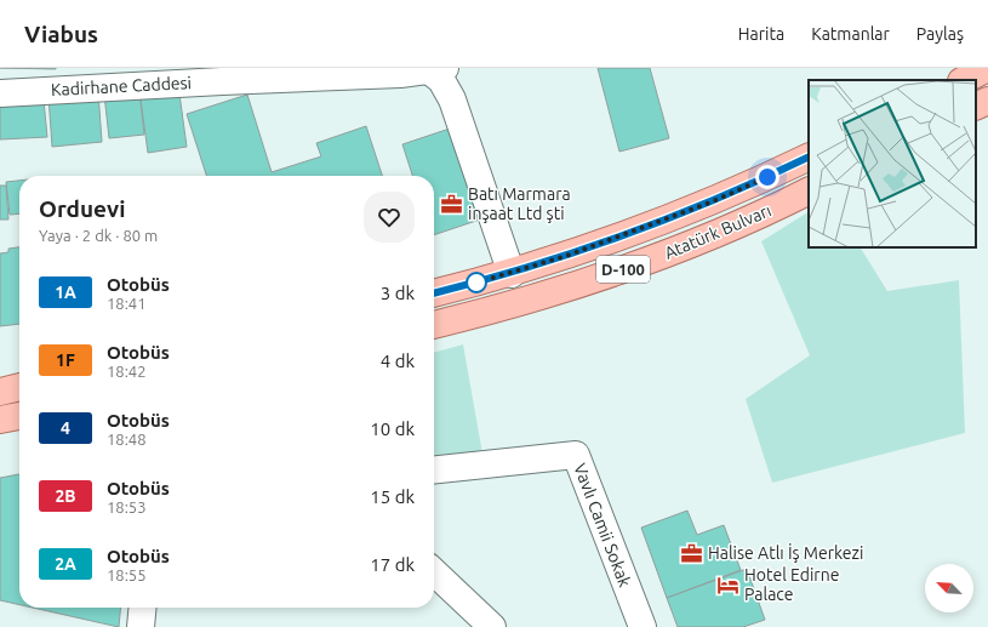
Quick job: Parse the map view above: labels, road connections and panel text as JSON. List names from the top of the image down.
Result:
{
  "streets": {
    "main road": ["Atatürk Bulvarı", "D-100"],
    "street": ["Kadirhane Caddesi", "Vavlı Camii Sokak"]
  },
  "places": {
    "office": ["Batı Marmara inşaat Ltd şti", "Halise Atlı İş Merkezi"],
    "hotel": ["Hotel Edirne Palace"]
  },
  "lines": ["bus line 1A"],
  "north": "top left",
  "page": {
    "header": "Viabus",
    "nav": ["Harita", "Katmanlar", "Paylaş"],
    "heading": ["Orduevi", "Yaya · 2 dk · 80 m"],
    "list": [
      {
        "mark": "1A",
        "name": "Otobüs",
        "note": "18:41",
        "value": "3 dk"
      },
      {
        "mark": "1F",
        "name": "Otobüs",
        "note": "18:42",
        "value": "4 dk"
      },
      {
        "mark": "4",
        "name": "Otobüs",
        "note": "18:48",
        "value": "10 dk"
      },
      {
        "mark": "2B",
        "name": "Otobüs",
        "note": "18:53",
        "value": "15 dk"
      },
      {
        "mark": "2A",
        "name": "Otobüs",
        "note": "18:55",
        "value": "17 dk"
      }
    ]
  }
}
